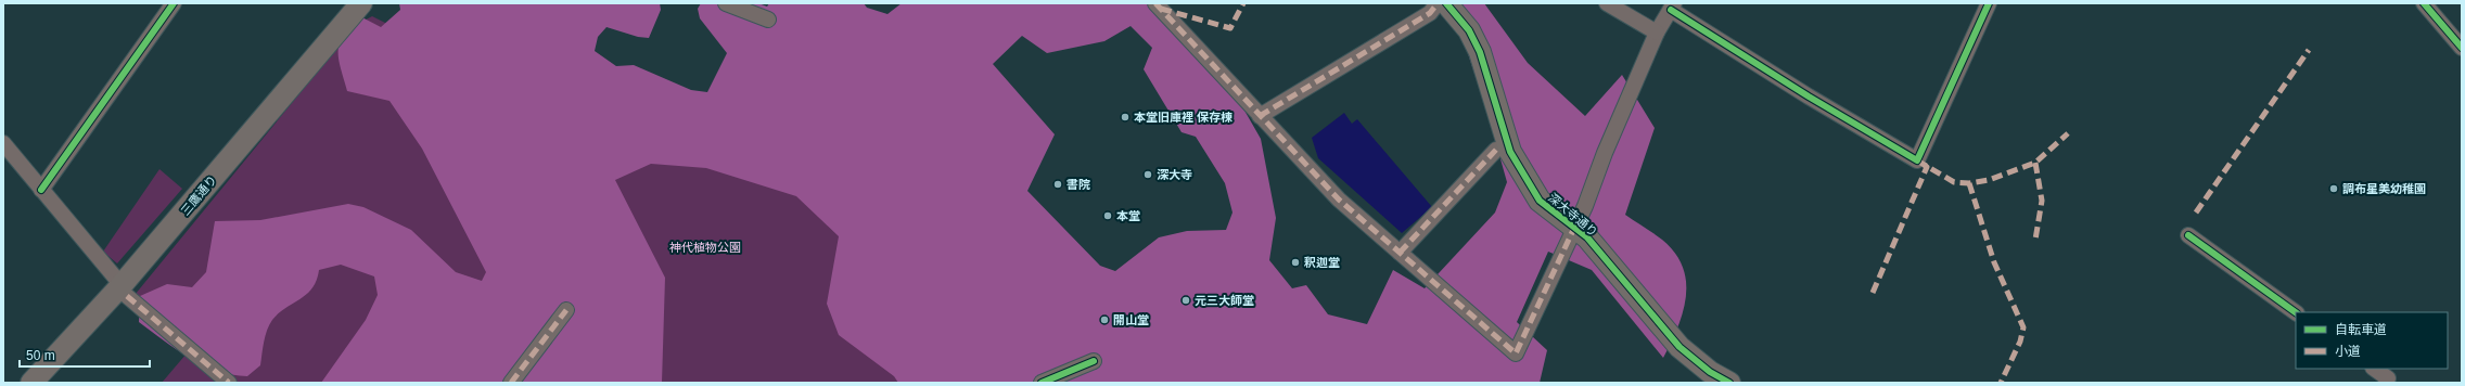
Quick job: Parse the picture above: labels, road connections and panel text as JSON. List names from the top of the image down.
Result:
{
  "streets": {
    "main road": ["三鷹通り", "深大寺通り"]
  },
  "parks": ["神代植物公園"],
  "places": [
    "本堂旧庫裡 保存棟",
    "深大寺",
    "書院",
    "調布星美幼稚園",
    "本堂",
    "釈迦堂",
    "元三大師堂",
    "開山堂"
  ],
  "legend": ["自転車道", "小道"],
  "scale_bar": "50 m"
}
